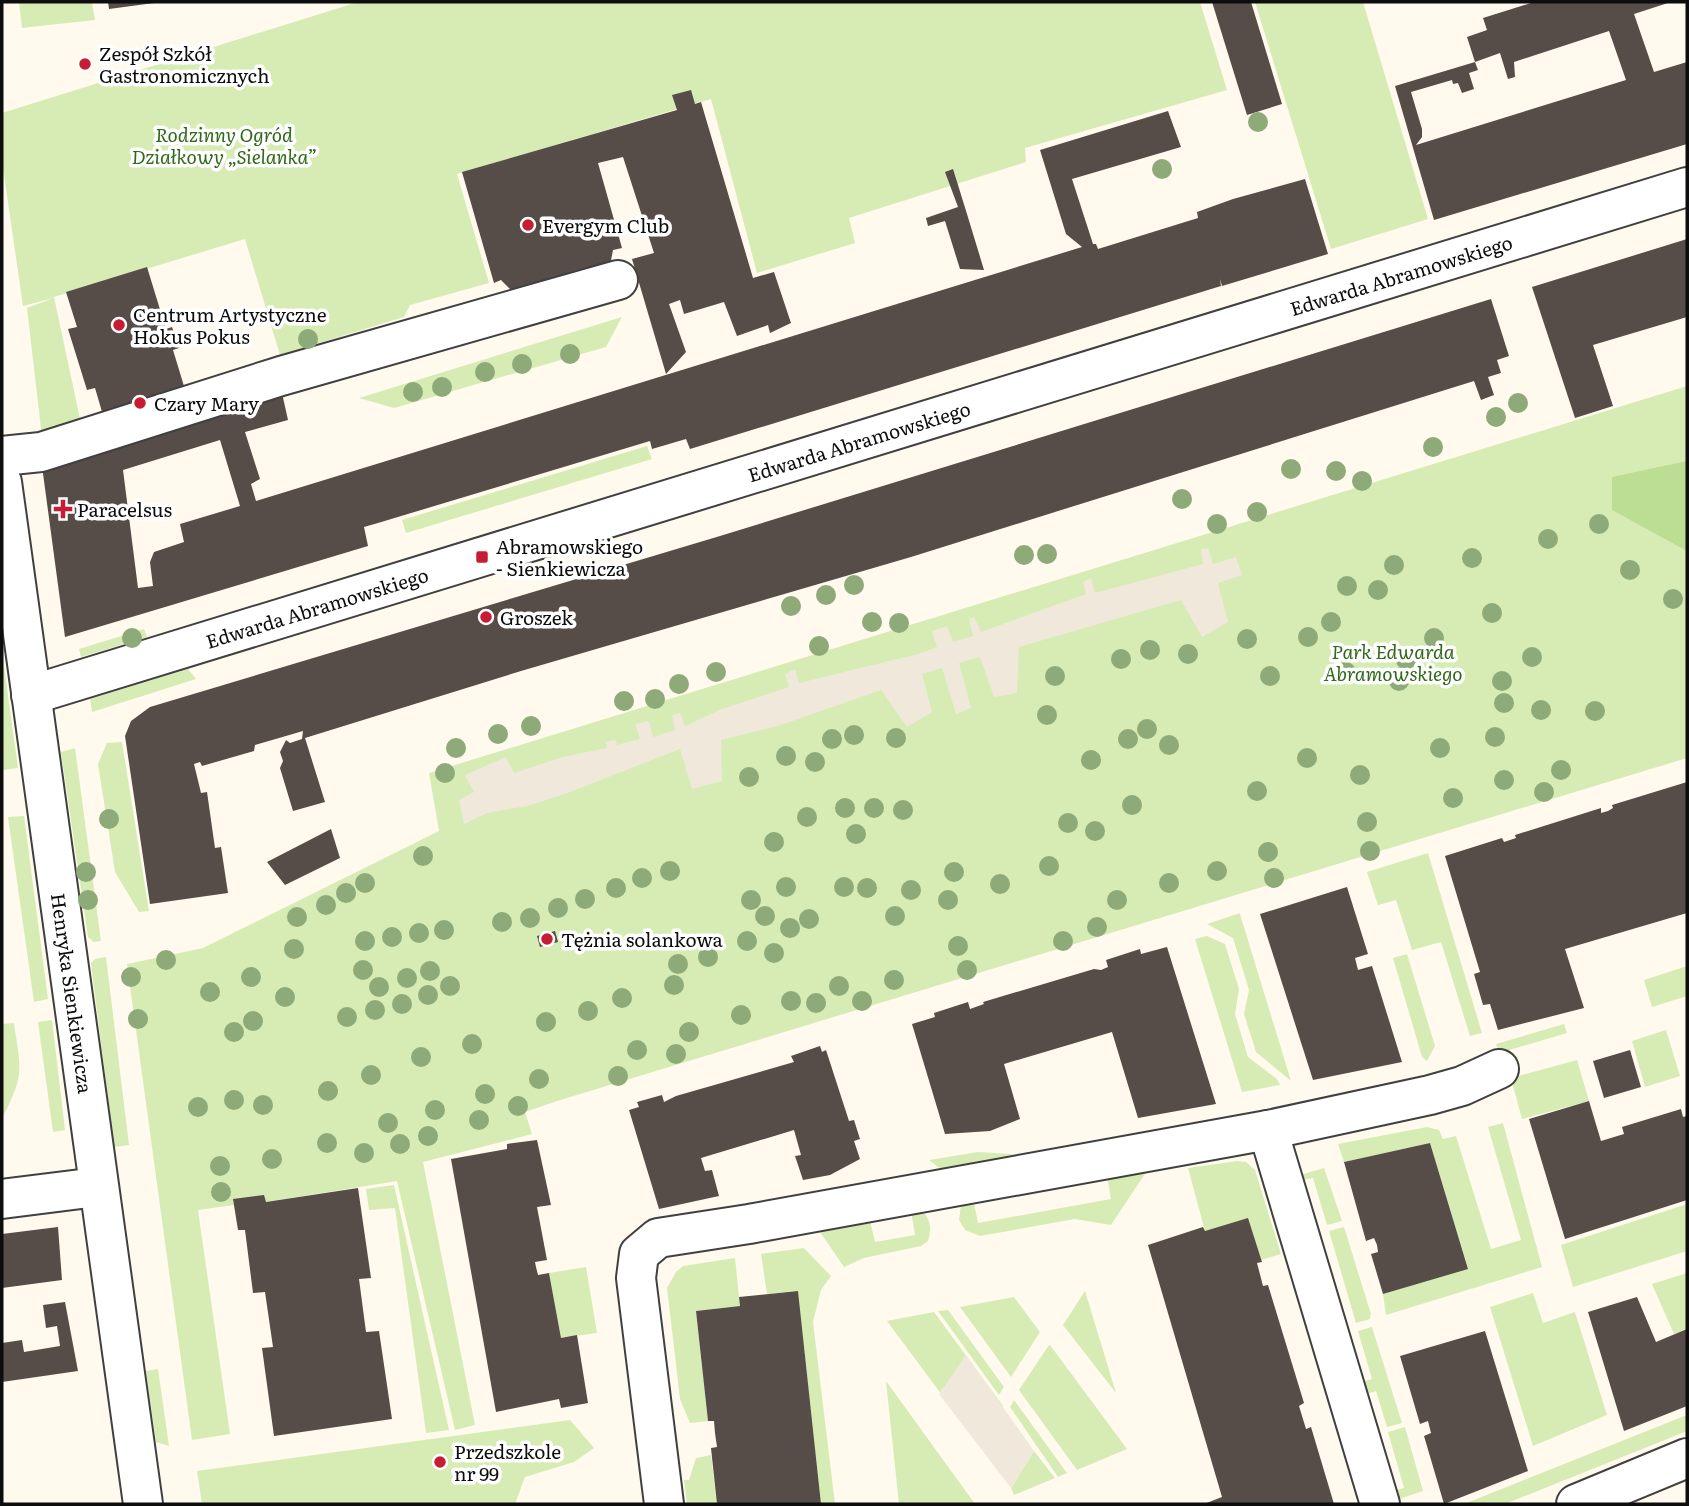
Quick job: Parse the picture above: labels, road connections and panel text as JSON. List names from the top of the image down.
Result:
{
  "streets": {
    "street": ["Edwarda Abramowskiego", "Henryka Sienkiewicza"]
  },
  "crossings": [
    ["Edwarda Abramowskiego", "Henryka Sienkiewicza"]
  ],
  "parks": ["Rodzinny Ogród Działkowy „Sielanka”", "Park Edwarda Abramowskiego"],
  "places": {
    "other": [
      "Zespół Szkół Gastronomicznych",
      "Evergym Club",
      "Centrum Artystyczne Hokus Pokus",
      "Czary Mary",
      "Groszek",
      "Tężnia solankowa",
      "Przedszkole nr 99"
    ],
    "health": ["Paracelsus"],
    "transit": ["Abramowskiego - Sienkiewicza"]
  }
}
